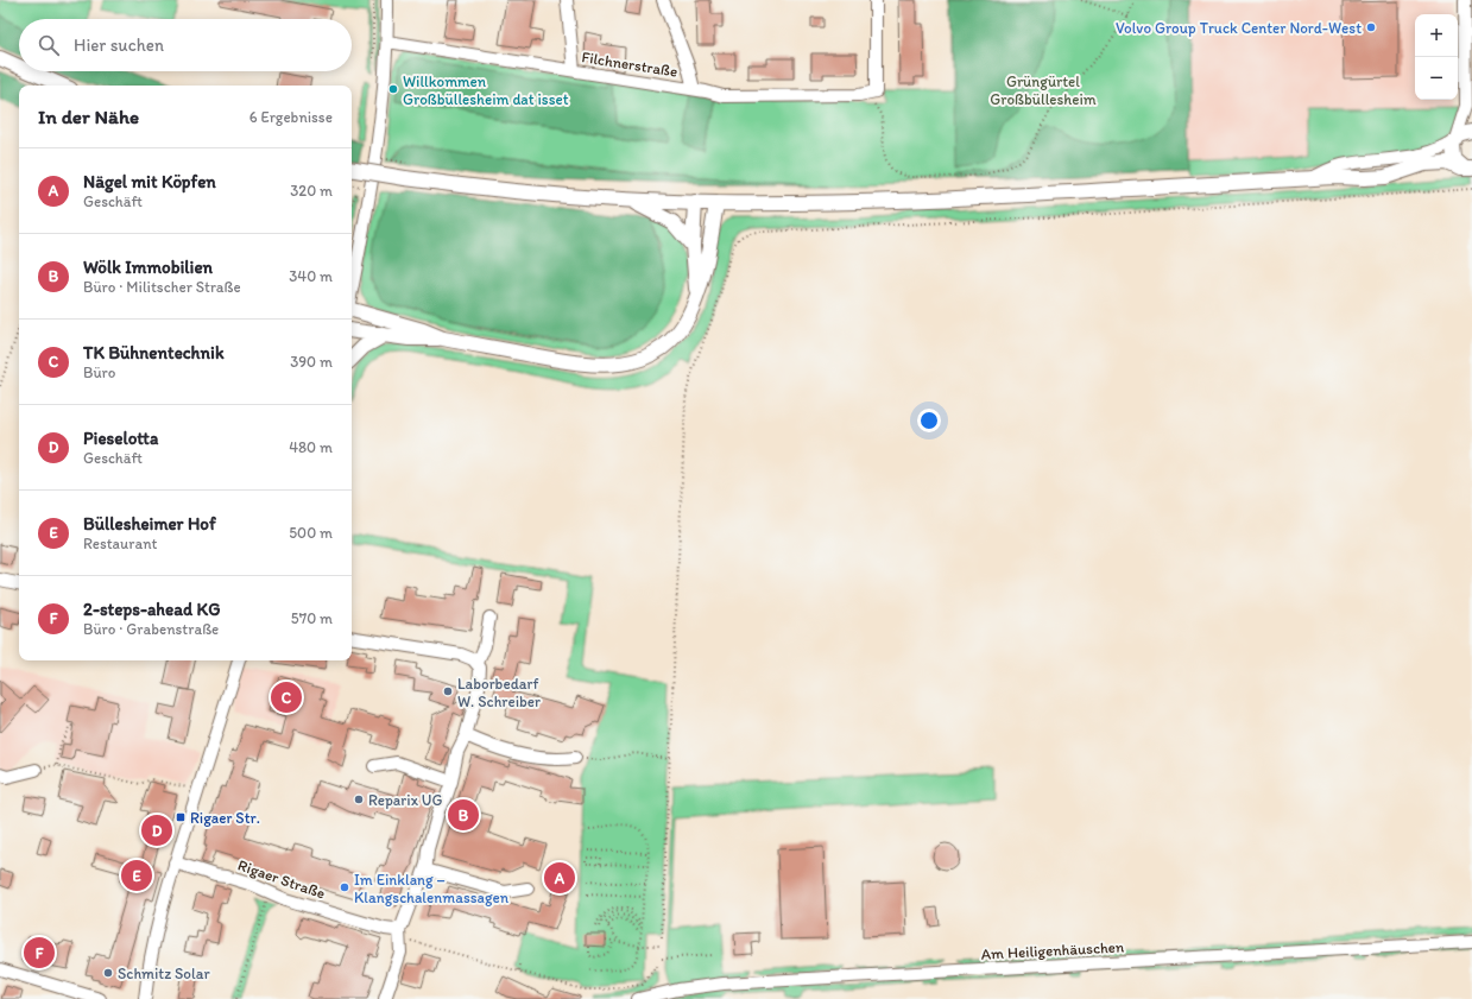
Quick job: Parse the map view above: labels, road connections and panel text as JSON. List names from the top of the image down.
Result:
{
  "streets": {
    "street": ["Filchnerstraße", "Rigaer Straße", "Am Heiligenhäuschen"]
  },
  "parks": ["Grüngürtel Großbüllesheim"],
  "places": {
    "other": [
      "Volvo Group Truck Center Nord-West",
      "Willkommen Großbüllesheim dat isset",
      "Laborbedarf W. Schreiber",
      "Reparix UG",
      "Im Einklang – Klangschalenmassagen",
      "Schmitz Solar"
    ],
    "transit": ["Rigaer Str."]
  },
  "page": {
    "map_buttons": ["+", "−"],
    "search": "Hier suchen",
    "heading": ["In der Nähe", "6 Ergebnisse"],
    "list": [
      {
        "mark": "A",
        "name": "Nägel mit Köpfen",
        "note": "Geschäft",
        "value": "320 m"
      },
      {
        "mark": "B",
        "name": "Wölk Immobilien",
        "note": "Büro · Militscher Straße",
        "value": "340 m"
      },
      {
        "mark": "C",
        "name": "TK Bühnentechnik",
        "note": "Büro",
        "value": "390 m"
      },
      {
        "mark": "D",
        "name": "Pieselotta",
        "note": "Geschäft",
        "value": "480 m"
      },
      {
        "mark": "E",
        "name": "Büllesheimer Hof",
        "note": "Restaurant",
        "value": "500 m"
      },
      {
        "mark": "F",
        "name": "2-steps-ahead KG",
        "note": "Büro · Grabenstraße",
        "value": "570 m"
      }
    ],
    "pins": [
      "C",
      "B",
      "D",
      "E",
      "A",
      "F"
    ]
  }
}
